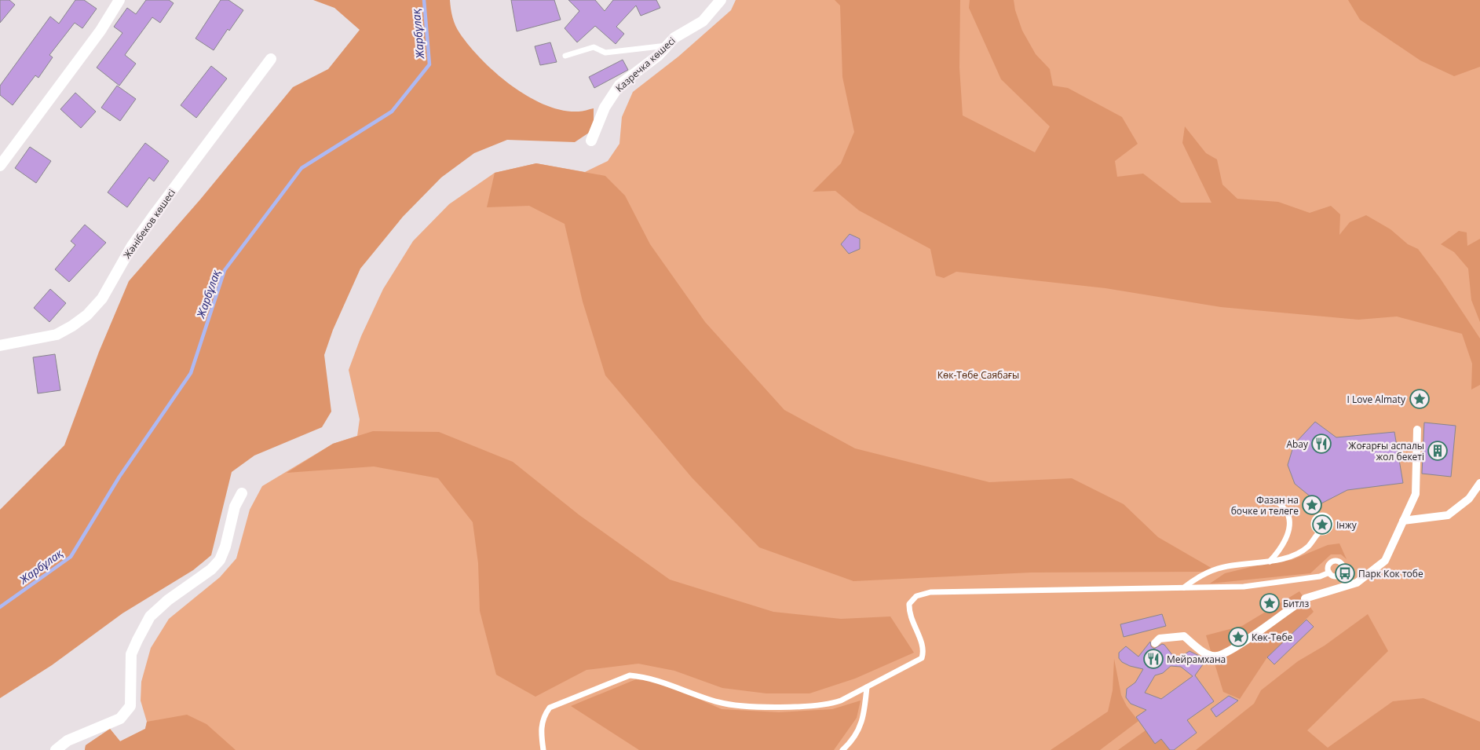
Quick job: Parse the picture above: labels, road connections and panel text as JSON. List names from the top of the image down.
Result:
{
  "streets": {
    "street": ["Казречка көшесі", "Жәнібеков көшесі"]
  },
  "water": ["Жарбұлақ"],
  "parks": ["Көк-Төбе Саябағы"],
  "places": {
    "place": [
      "I Love Almaty",
      "Фазан на бочке и телеге",
      "Інжу",
      "Битлз",
      "Көк-Төбе"
    ],
    "restaurant": ["Abay", "Мейрамхана"],
    "building": ["Жоғарғы аспалы жол бекеті"],
    "bus stop": ["Парк Кок тобе"]
  }
}
